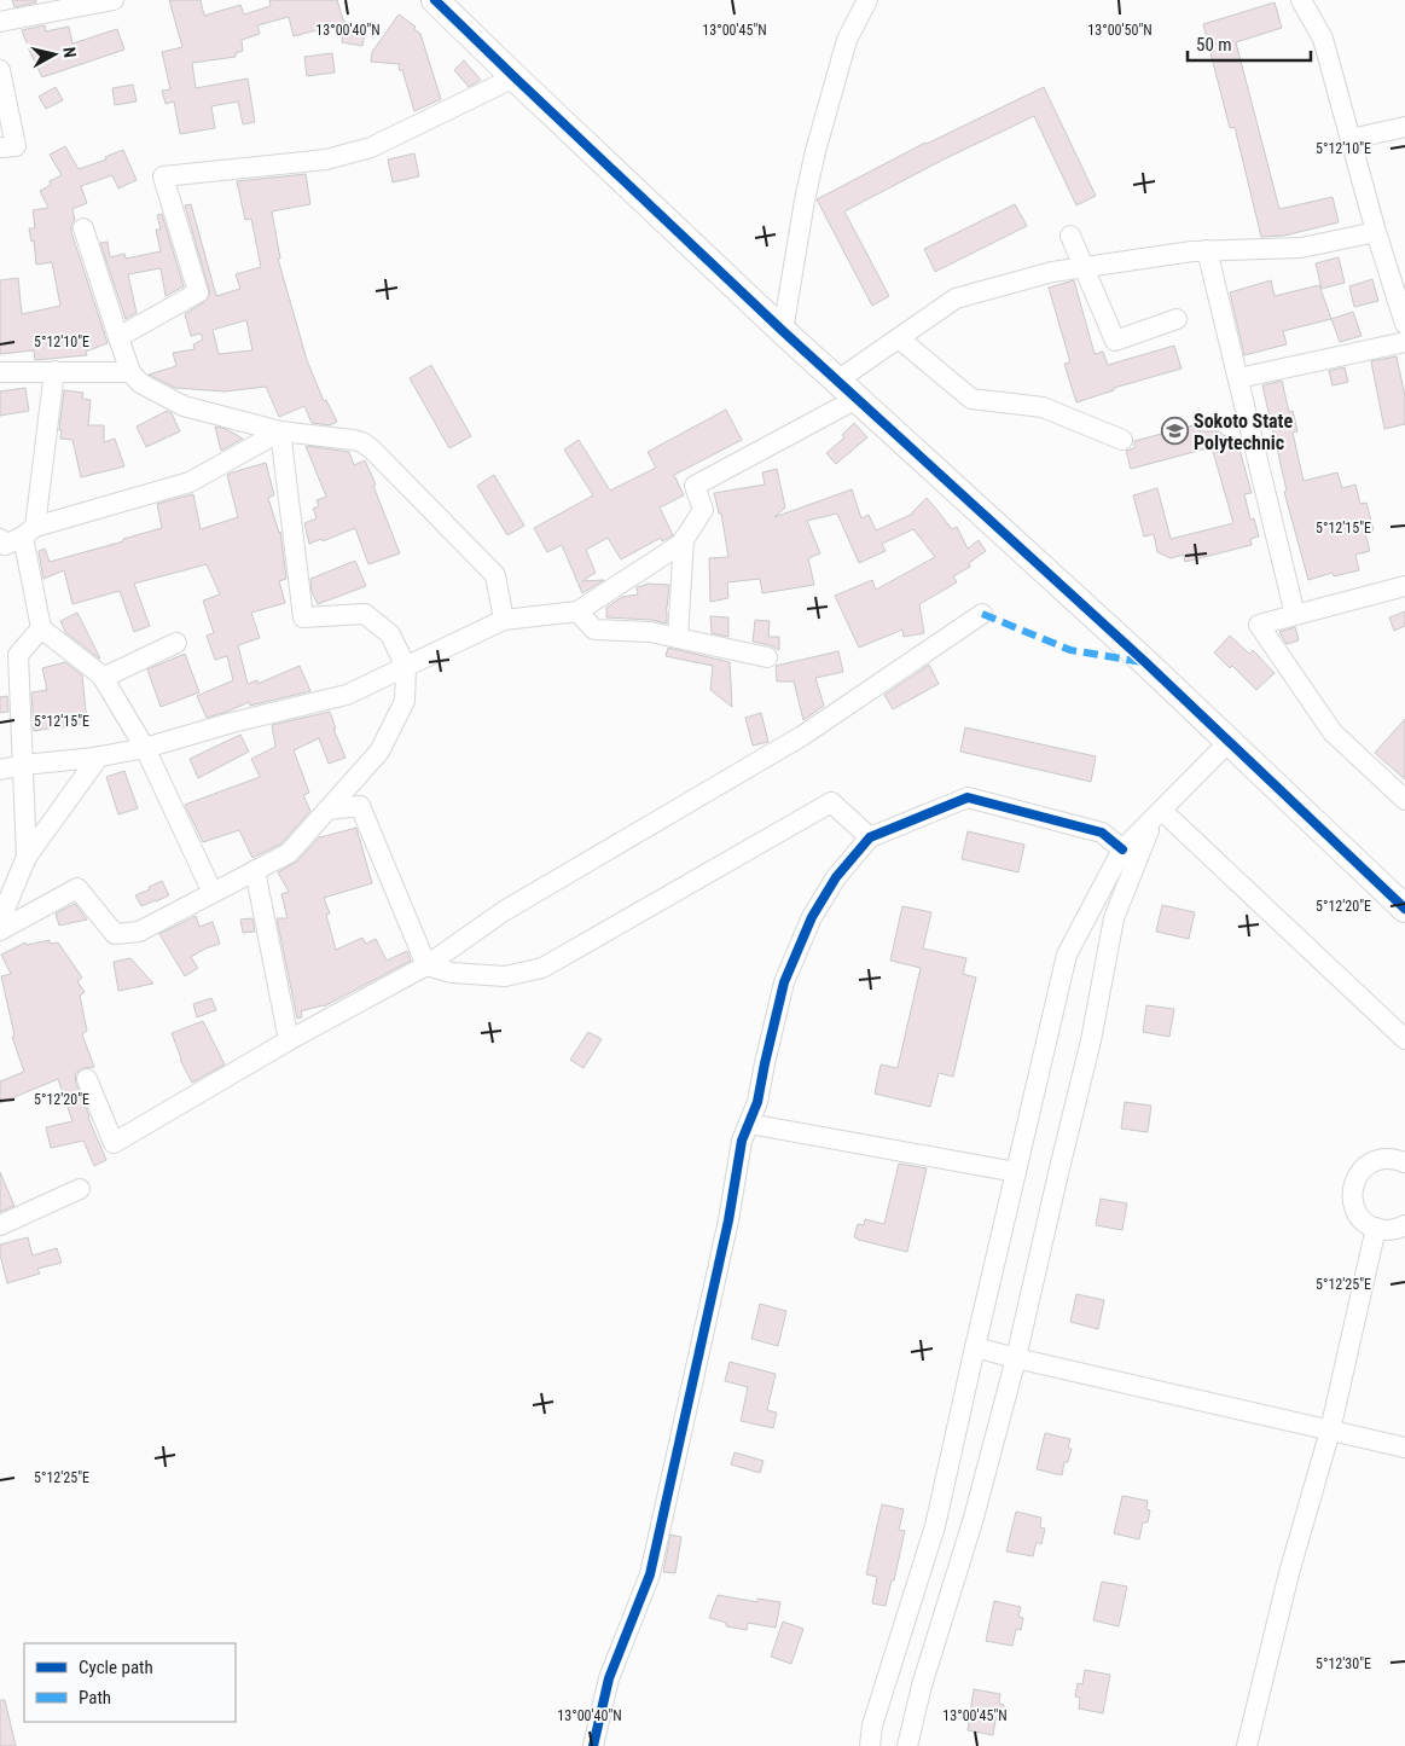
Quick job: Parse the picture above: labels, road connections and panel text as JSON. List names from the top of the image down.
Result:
{
  "places": {
    "school or university": ["Sokoto State Polytechnic"]
  },
  "legend": ["Cycle path", "Path"],
  "scale_bar": "50 m",
  "north": "right",
  "coordinates": [
    "13°00'40\"N",
    "13°00'45\"N",
    "13°00'50\"N",
    "5°12'10\"E",
    "5°12'15\"E",
    "5°12'20\"E",
    "5°12'25\"E",
    "5°12'30\"E"
  ]
}
